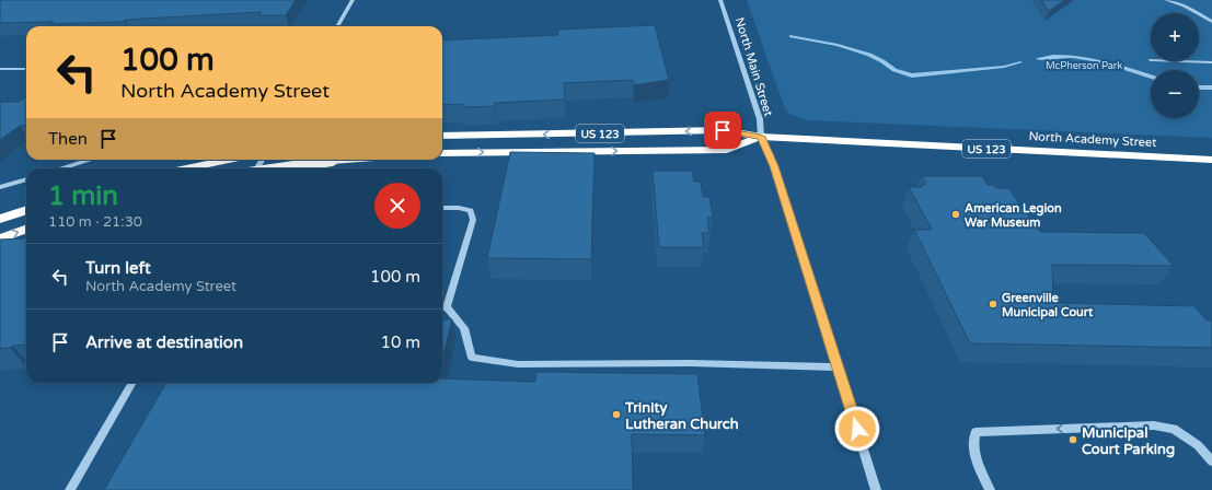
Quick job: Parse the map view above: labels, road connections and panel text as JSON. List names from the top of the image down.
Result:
{
  "streets": {
    "highway": ["US 123", "North Academy Street"],
    "street": ["North Main Street"]
  },
  "crossings": [
    ["North Main Street", "North Academy Street"]
  ],
  "parks": ["McPherson Park"],
  "places": [
    "American Legion War Museum",
    "Greenville Municipal Court",
    "Trinity Lutheran Church",
    "Municipal Court Parking"
  ],
  "page": {
    "map_buttons": ["+", "−"],
    "turn": ["100 m", "North Academy Street"],
    "then": "Then",
    "heading": ["1 min", "110 m · 21:30"],
    "list": [
      {
        "name": "Turn left",
        "note": "North Academy Street",
        "value": "100 m"
      },
      {
        "name": "Arrive at destination",
        "value": "10 m"
      }
    ]
  }
}
